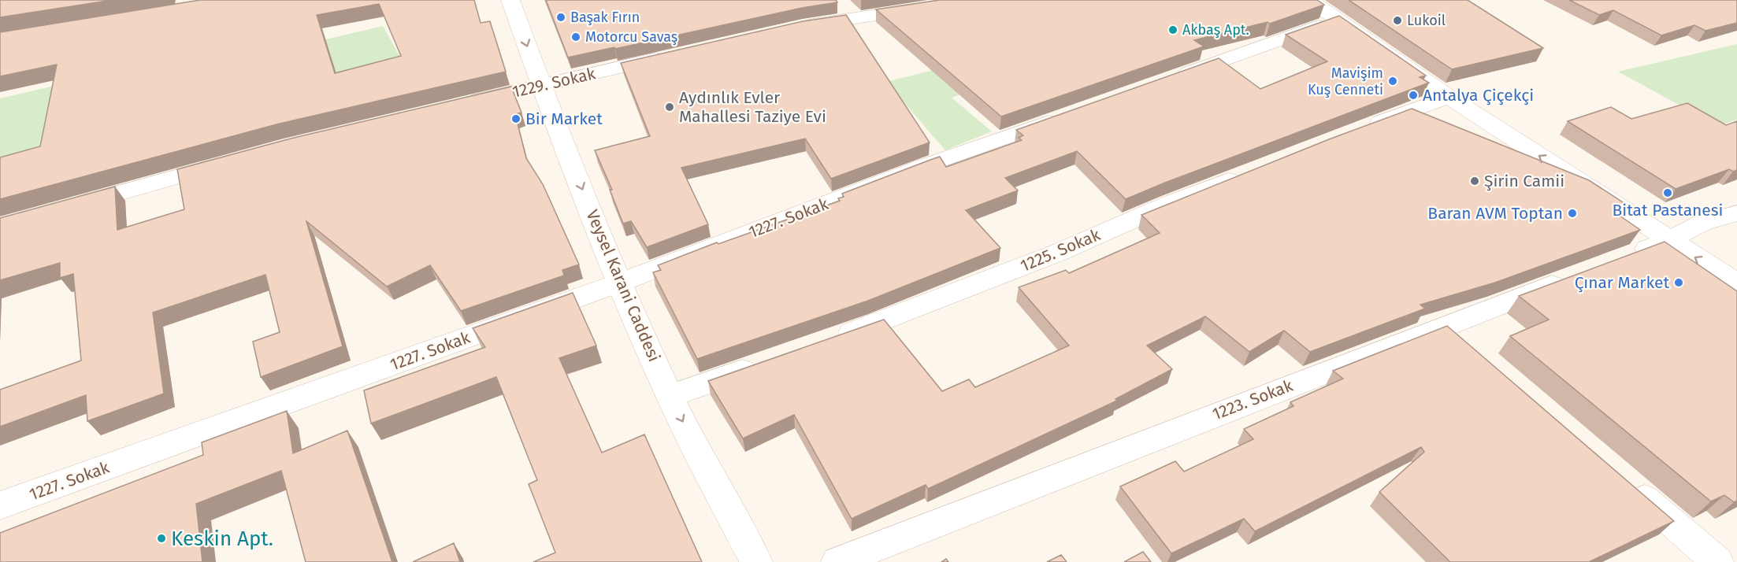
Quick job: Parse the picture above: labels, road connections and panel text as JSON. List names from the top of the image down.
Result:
{
  "streets": {
    "street": [
      "1229. Sokak",
      "1227. Sokak",
      "1225. Sokak",
      "Veysel Karani Caddesi",
      "1223. Sokak"
    ]
  },
  "crossings": [
    ["1229. Sokak", "Veysel Karani Caddesi"],
    ["1227. Sokak", "Veysel Karani Caddesi"]
  ],
  "one_way": ["Veysel Karani Caddesi"],
  "places": [
    "Başak Fırın",
    "Lukoil",
    "Akbaş Apt.",
    "Motorcu Savaş",
    "Mavişim Kuş Cenneti",
    "Antalya Çiçekçi",
    "Aydınlık Evler Mahallesi Taziye Evi",
    "Bir Market",
    "Şirin Camii",
    "Bitat Pastanesi",
    "Baran AVM Toptan",
    "Çınar Market",
    "Keskin Apt."
  ]
}
